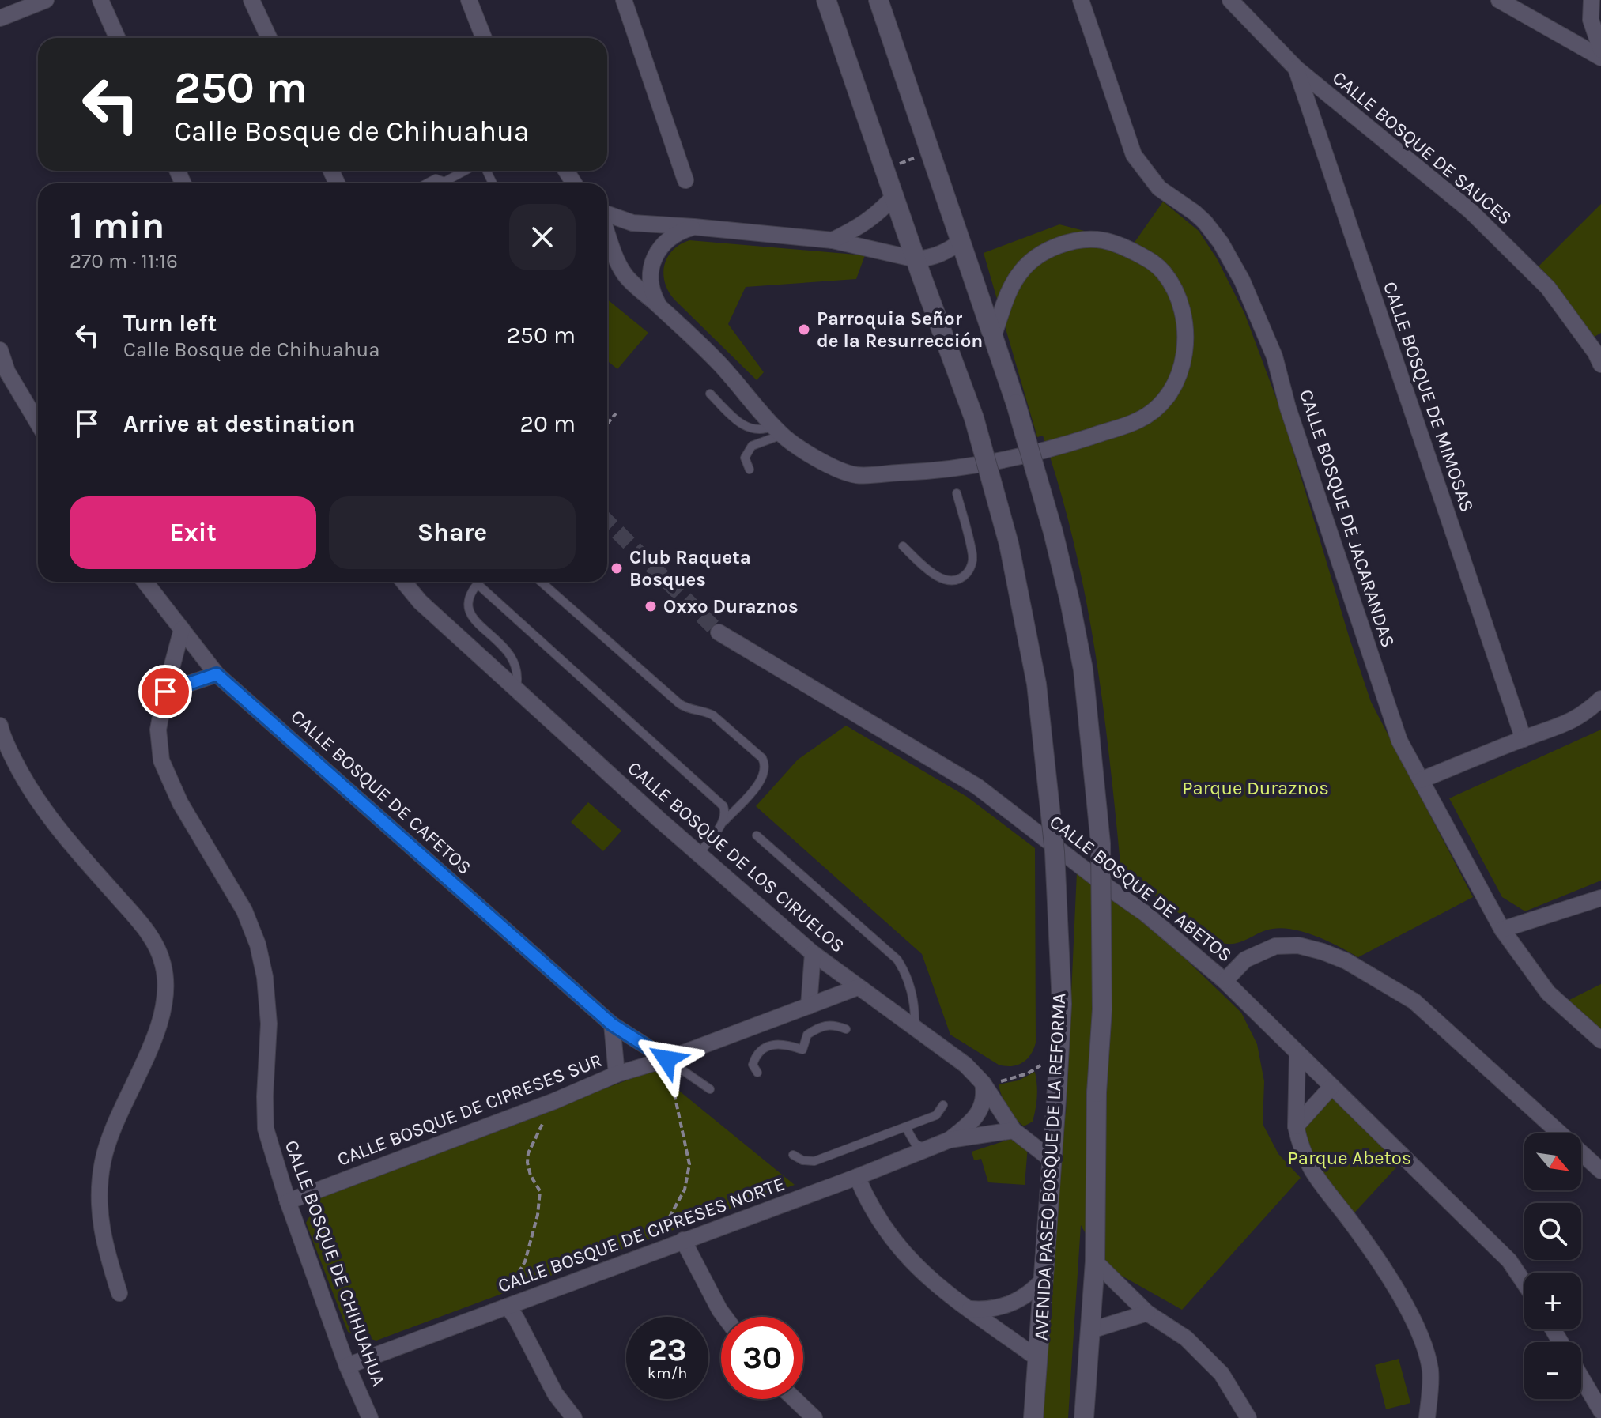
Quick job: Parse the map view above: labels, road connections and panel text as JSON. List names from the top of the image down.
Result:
{
  "streets": {
    "main road": ["AVENIDA PASEO BOSQUE DE LA REFORMA"],
    "street": [
      "CALLE BOSQUE DE SAUCES",
      "CALLE BOSQUE DE MIMOSAS",
      "CALLE BOSQUE DE JACARANDAS",
      "CALLE BOSQUE DE CAFETOS",
      "CALLE BOSQUE DE LOS CIRUELOS",
      "CALLE BOSQUE DE ABETOS",
      "CALLE BOSQUE DE CIPRESES SUR",
      "CALLE BOSQUE DE CIPRESES NORTE",
      "CALLE BOSQUE DE CHIHUAHUA"
    ]
  },
  "crossings": [
    ["CALLE BOSQUE DE SAUCES", "CALLE BOSQUE DE MIMOSAS"],
    ["CALLE BOSQUE DE CAFETOS", "CALLE BOSQUE DE CIPRESES SUR"],
    ["CALLE BOSQUE DE CAFETOS", "CALLE BOSQUE DE CHIHUAHUA"],
    ["CALLE BOSQUE DE LOS CIRUELOS", "CALLE BOSQUE DE CIPRESES SUR"],
    ["CALLE BOSQUE DE LOS CIRUELOS", "AVENIDA PASEO BOSQUE DE LA REFORMA"],
    ["CALLE BOSQUE DE LOS CIRUELOS", "CALLE BOSQUE DE CIPRESES NORTE"],
    ["CALLE BOSQUE DE CIPRESES SUR", "CALLE BOSQUE DE CHIHUAHUA"],
    ["AVENIDA PASEO BOSQUE DE LA REFORMA", "CALLE BOSQUE DE CIPRESES NORTE"],
    ["CALLE BOSQUE DE CIPRESES NORTE", "CALLE BOSQUE DE CHIHUAHUA"]
  ],
  "parks": ["Parque Duraznos", "Parque Abetos"],
  "places": ["Parroquia Señor de la Resurrección", "Club Raqueta Bosques", "Oxxo Duraznos"],
  "north": "bottom right",
  "page": {
    "turn": ["250 m", "Calle Bosque de Chihuahua"],
    "heading": ["1 min", "270 m · 11:16"],
    "list": [
      {
        "name": "Turn left",
        "note": "Calle Bosque de Chihuahua",
        "value": "250 m"
      },
      {
        "name": "Arrive at destination",
        "value": "20 m"
      }
    ],
    "buttons": ["Exit", "Share"],
    "map_buttons": ["+", "−"],
    "speed": "23 km/h",
    "limit": "30"
  }
}
